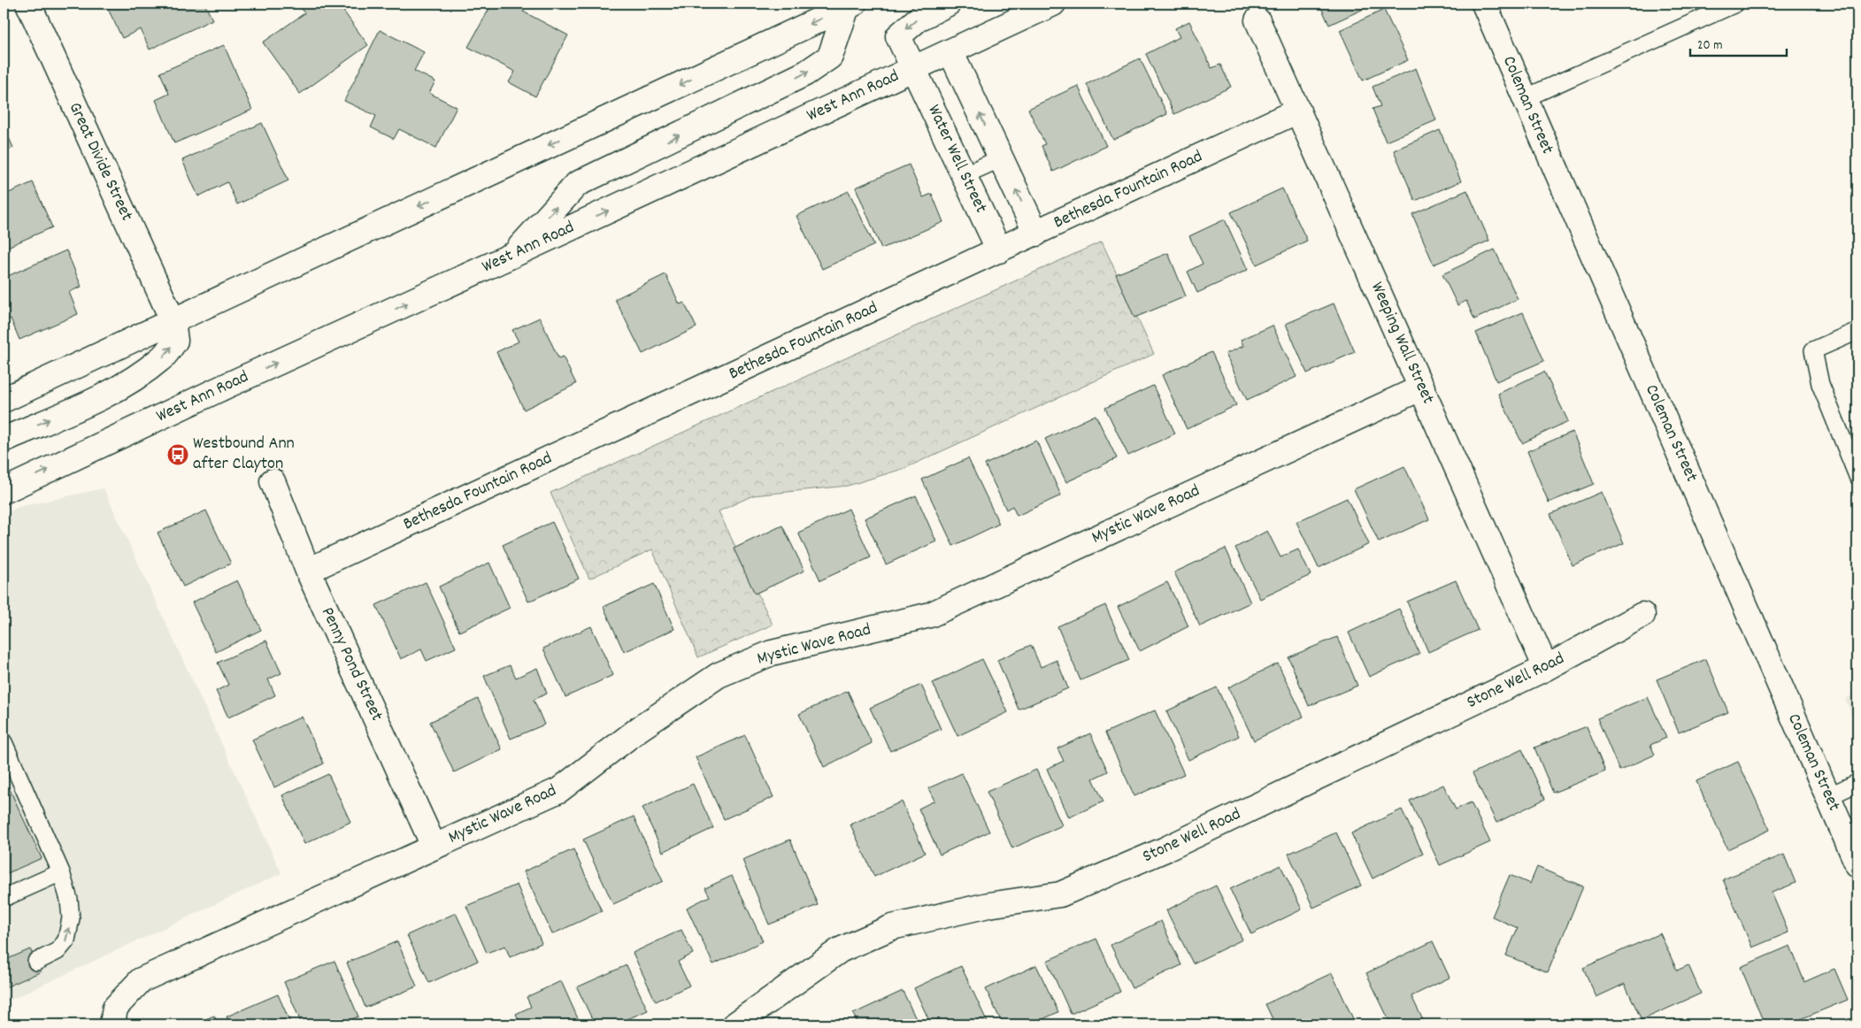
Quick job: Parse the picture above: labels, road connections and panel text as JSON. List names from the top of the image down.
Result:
{
  "streets": {
    "street": [
      "West Ann Road",
      "Coleman Street",
      "Water Well Street",
      "Great Divide Street",
      "Bethesda Fountain Road",
      "Weeping Wall Street",
      "Mystic Wave Road",
      "Penny Pond Street",
      "Stone Well Road"
    ]
  },
  "crossings": [
    ["West Ann Road", "Water Well Street"],
    ["Water Well Street", "Bethesda Fountain Road"],
    ["Bethesda Fountain Road", "Weeping Wall Street"],
    ["Bethesda Fountain Road", "Penny Pond Street"],
    ["Weeping Wall Street", "Mystic Wave Road"],
    ["Weeping Wall Street", "Stone Well Road"],
    ["Mystic Wave Road", "Penny Pond Street"]
  ],
  "places": {
    "bus stop": ["Westbound Ann after Clayton"]
  },
  "scale_bar": "20 m"
}
